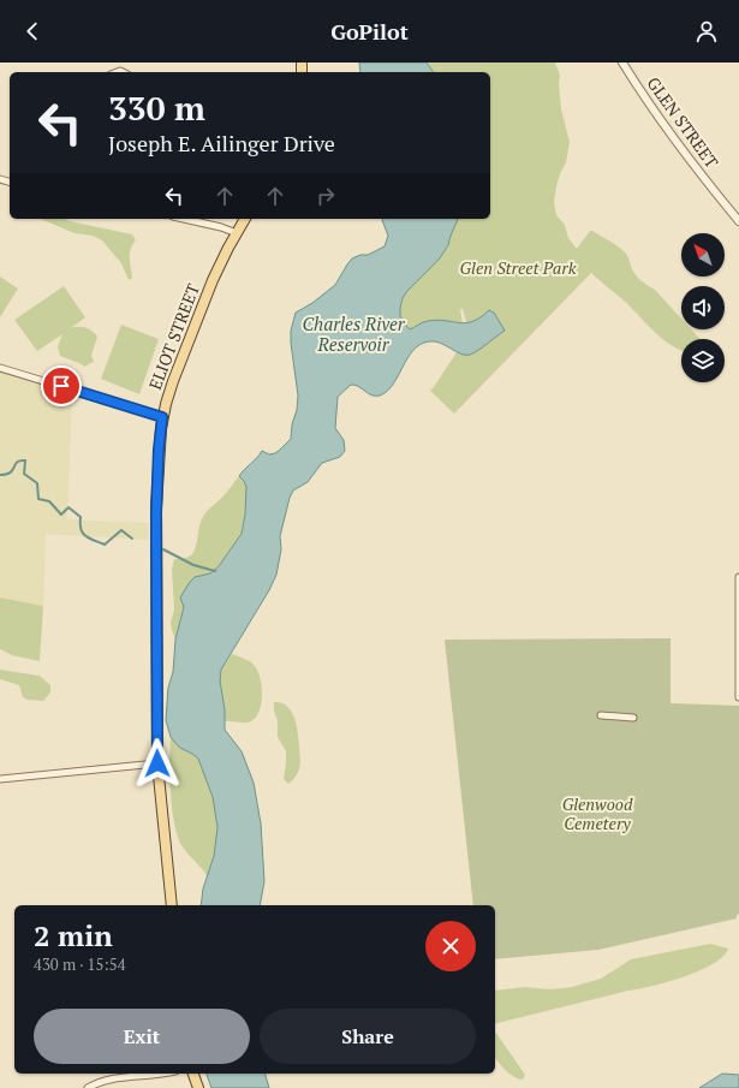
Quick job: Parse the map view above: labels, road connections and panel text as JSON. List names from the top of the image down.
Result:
{
  "streets": {
    "main road": ["ELIOT STREET"],
    "street": ["GLEN STREET"]
  },
  "water": ["Charles River Reservoir"],
  "parks": ["Glen Street Park", "Glenwood Cemetery"],
  "north": "top left",
  "page": {
    "header": "GoPilot",
    "turn": ["330 m", "Joseph E. Ailinger Drive"],
    "heading": ["2 min", "430 m · 15:54"],
    "buttons": ["Exit", "Share"]
  }
}
